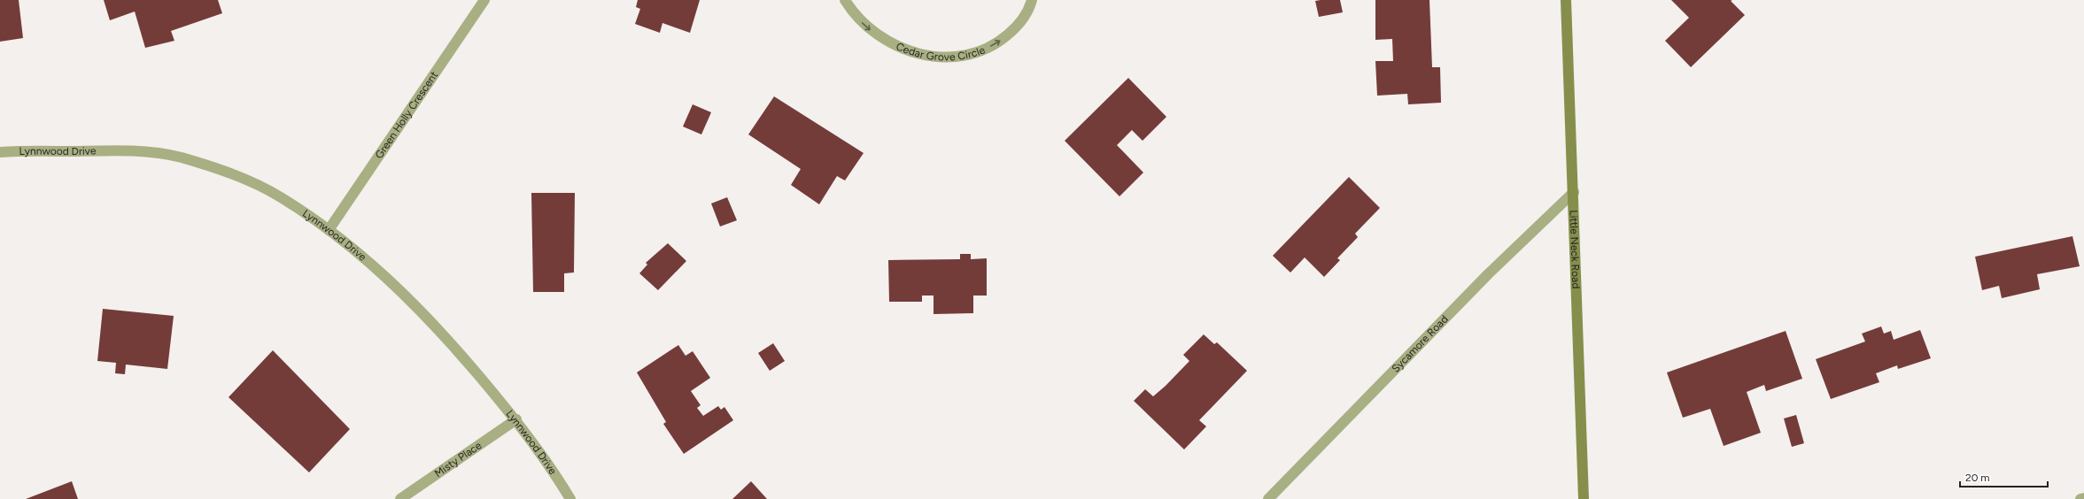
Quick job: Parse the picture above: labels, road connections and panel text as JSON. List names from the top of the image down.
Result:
{
  "streets": {
    "street": [
      "Cedar Grove Circle",
      "Green Holly Crescent",
      "Lynnwood Drive",
      "Little Neck Road",
      "Sycamore Road",
      "Misty Place"
    ]
  },
  "crossings": [
    ["Green Holly Crescent", "Lynnwood Drive"],
    ["Lynnwood Drive", "Misty Place"],
    ["Little Neck Road", "Sycamore Road"]
  ],
  "one_way": ["Cedar Grove Circle"],
  "scale_bar": "20 m"
}
